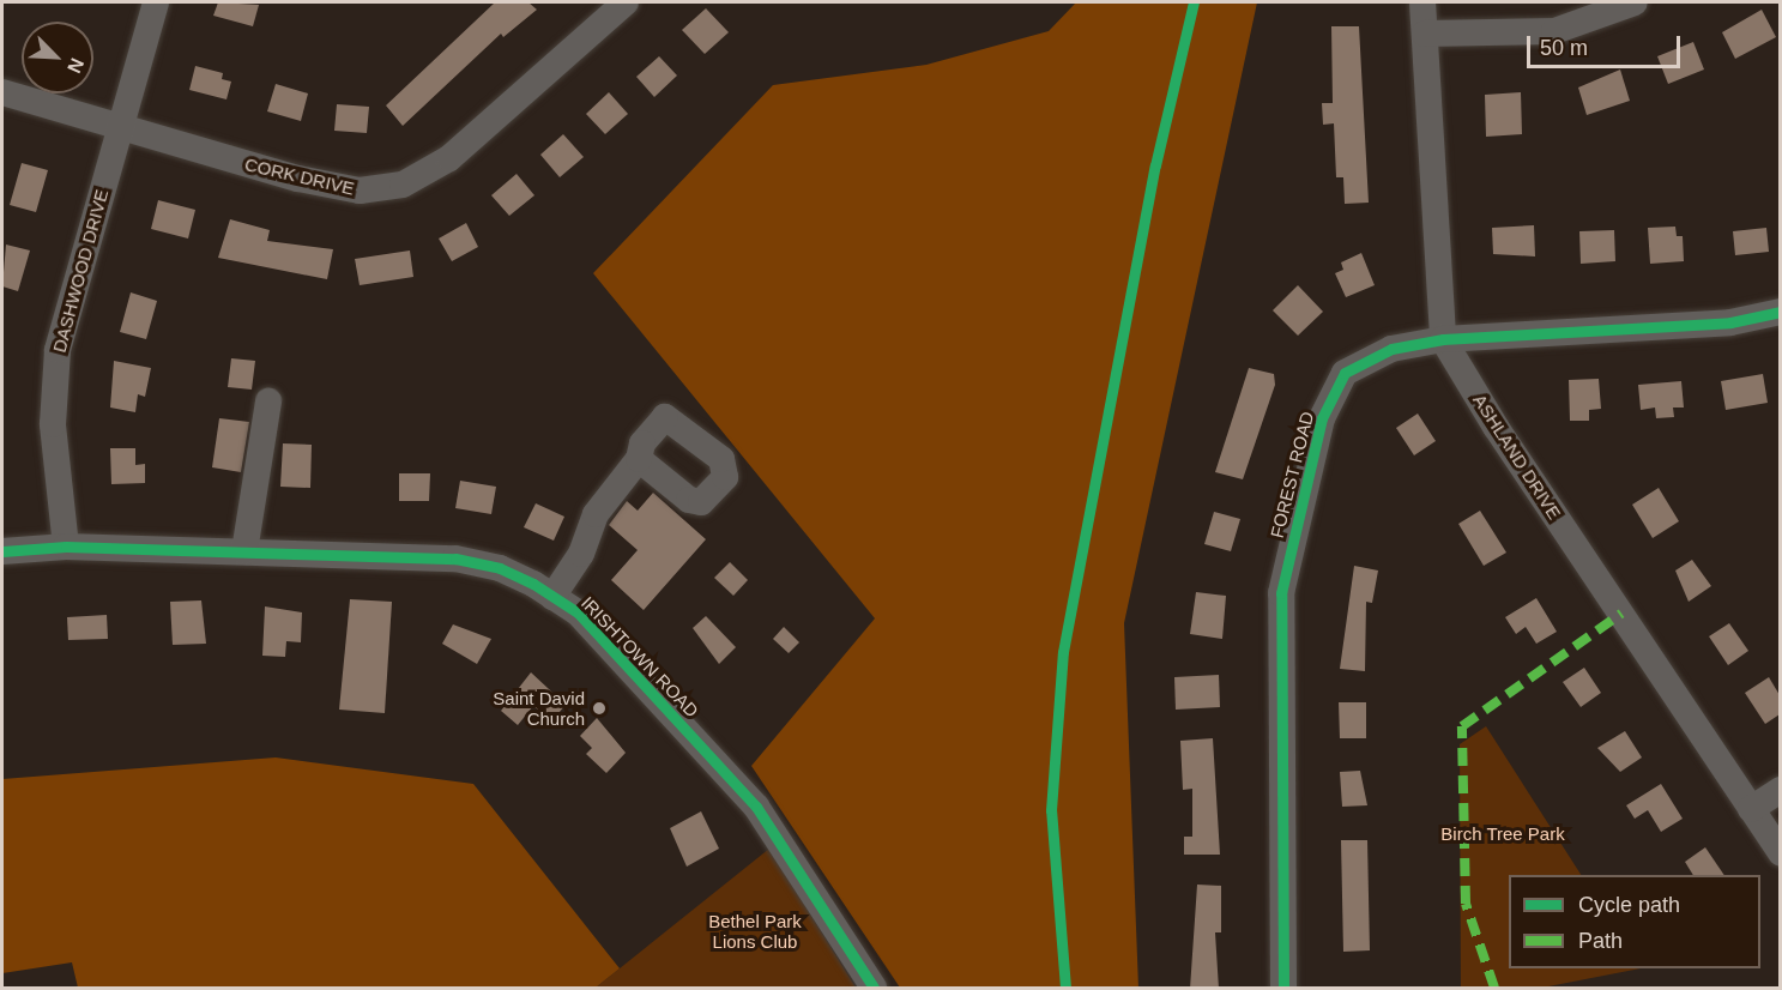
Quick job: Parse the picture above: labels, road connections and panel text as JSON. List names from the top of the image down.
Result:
{
  "streets": {
    "street": [
      "CORK DRIVE",
      "DASHWOOD DRIVE",
      "ASHLAND DRIVE",
      "FOREST ROAD",
      "IRISHTOWN ROAD"
    ]
  },
  "crossings": [
    ["CORK DRIVE", "DASHWOOD DRIVE"],
    ["DASHWOOD DRIVE", "IRISHTOWN ROAD"],
    ["ASHLAND DRIVE", "FOREST ROAD"]
  ],
  "parks": ["Birch Tree Park", "Bethel Park Lions Club"],
  "places": ["Saint David Church"],
  "legend": ["Cycle path", "Path"],
  "scale_bar": "50 m",
  "north": "bottom right"
}
